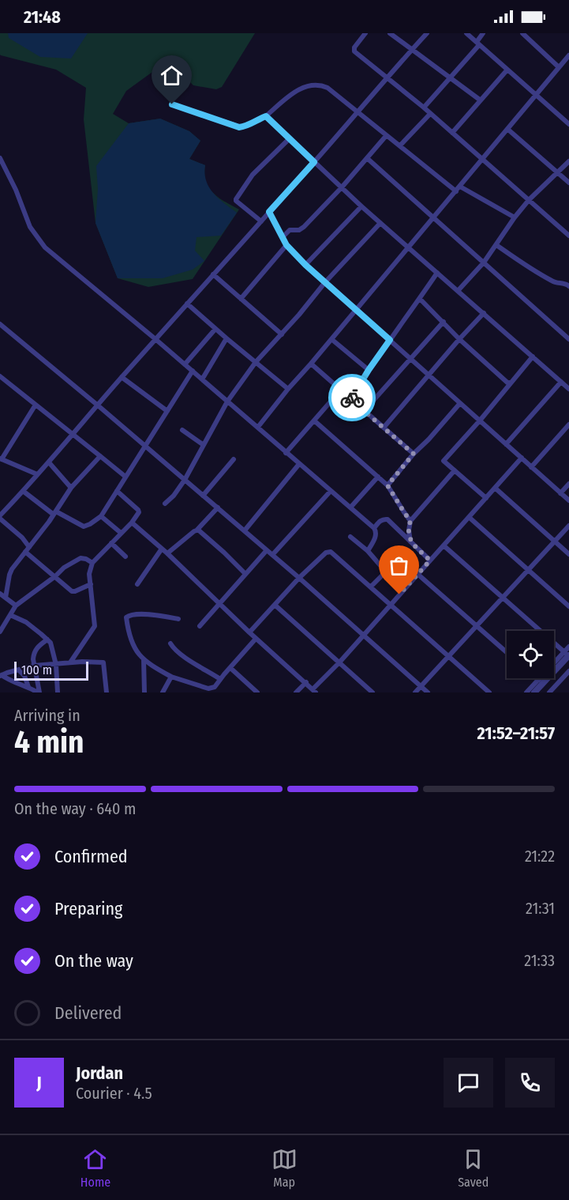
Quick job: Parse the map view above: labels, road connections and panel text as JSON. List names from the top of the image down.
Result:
{
  "scale_bar": "100 m",
  "page": {
    "status": "21:48",
    "scale": "100 m",
    "heading": ["4 min", "Arriving in", "21:52–21:57"],
    "panel": ["Jordan", "Courier · 4.5"],
    "bar": "On the way · 640 m",
    "list": [
      ["Confirmed", "21:22"],
      ["Preparing", "21:31"],
      ["On the way", "21:33"],
      "Delivered"
    ],
    "round": "J",
    "tabs": ["Home", "Map", "Saved"]
  }
}
